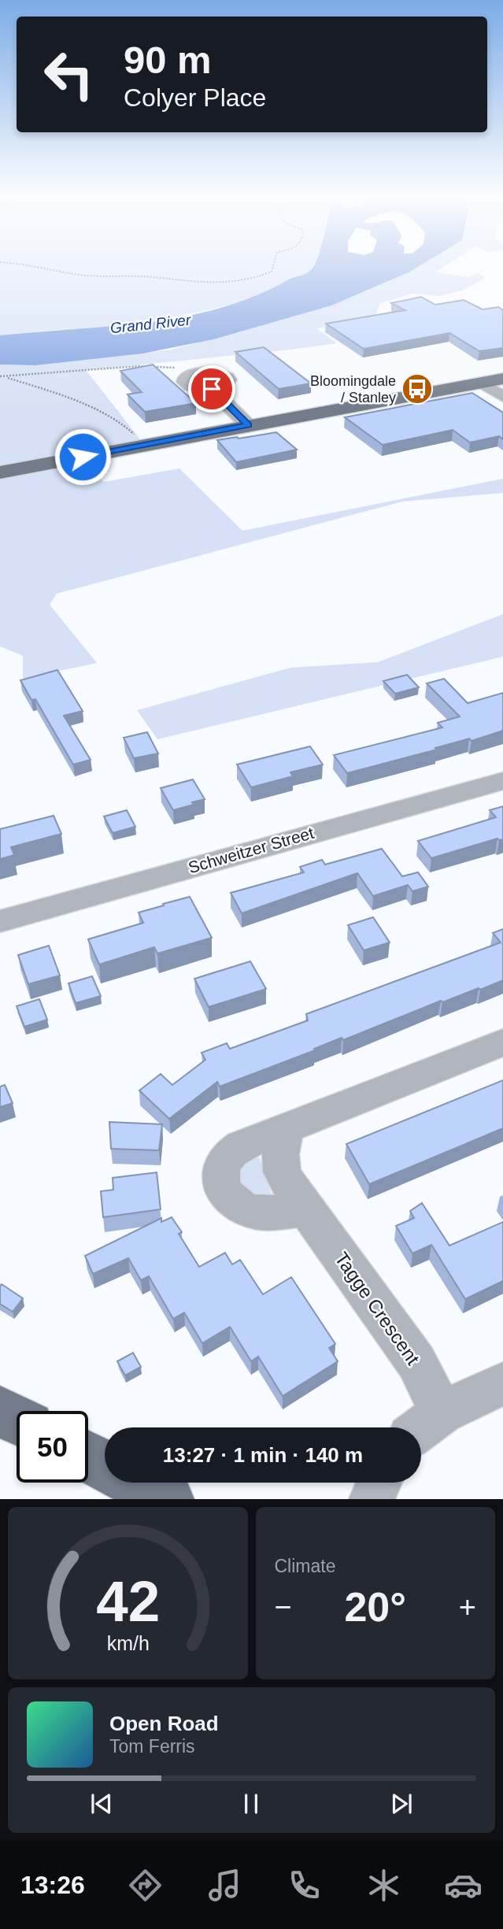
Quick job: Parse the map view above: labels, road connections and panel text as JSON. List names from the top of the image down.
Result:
{
  "streets": {
    "street": ["Schweitzer Street", "Tagge Crescent"]
  },
  "water": ["Grand River"],
  "places": {
    "bus stop": ["Bloomingdale / Stanley"]
  },
  "page": {
    "turn": ["90 m", "Colyer Place"],
    "limit": "50",
    "trip": "13:27 · 1 min · 140 m",
    "tile": "Climate",
    "heat": ["−", "20°", "+"],
    "song": ["Open Road", "Tom Ferris"],
    "tabs": "13:26",
    "gauge": ["42", "km/h"]
  }
}
